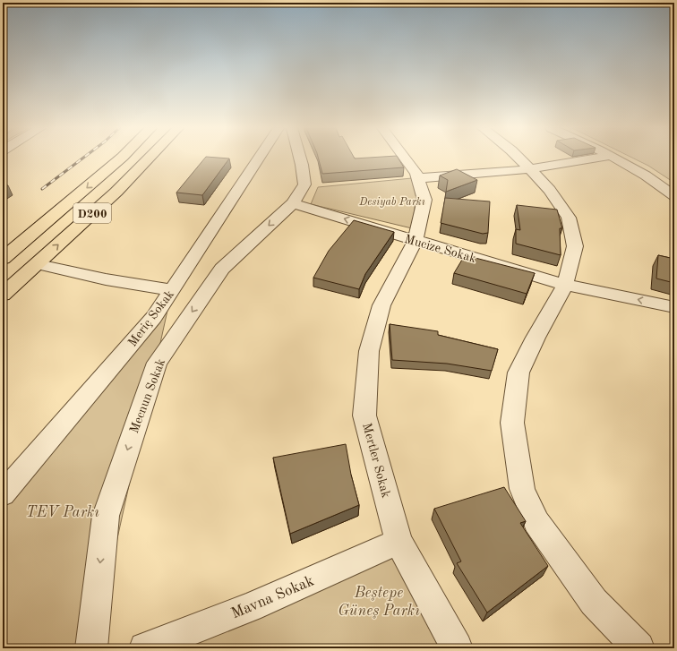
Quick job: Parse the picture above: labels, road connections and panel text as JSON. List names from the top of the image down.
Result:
{
  "streets": {
    "highway": ["D200"],
    "street": [
      "Mucize Sokak",
      "Meriç Sokak",
      "Mecnun Sokak",
      "Mertler Sokak",
      "Mavna Sokak"
    ]
  },
  "crossings": [
    ["Mucize Sokak", "Mecnun Sokak"],
    ["Mucize Sokak", "Mertler Sokak"],
    ["Mertler Sokak", "Mavna Sokak"]
  ],
  "one_way": ["Mecnun Sokak"],
  "parks": ["Desiyab Parkı", "TEV Parkı", "Beştepe Güneş Parkı"]
}
